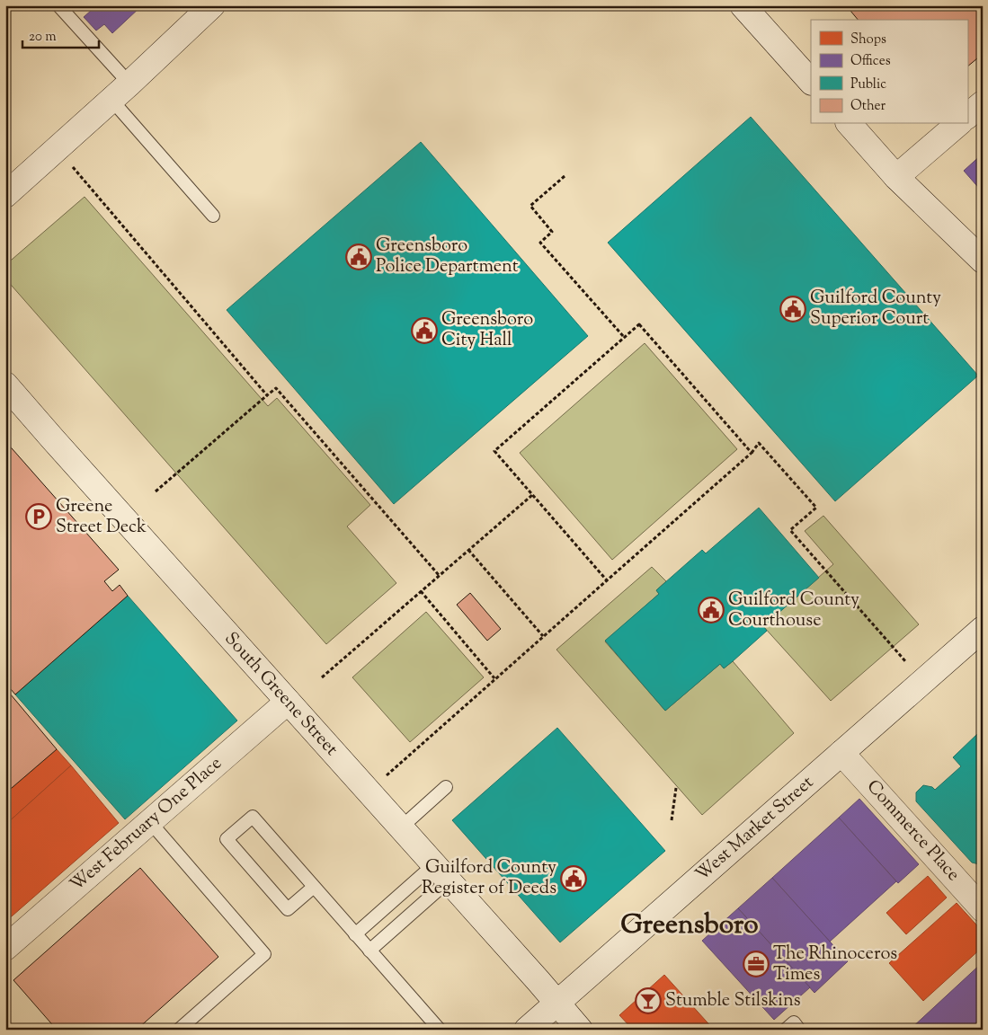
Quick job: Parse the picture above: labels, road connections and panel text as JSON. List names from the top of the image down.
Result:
{
  "streets": {
    "street": [
      "South Greene Street",
      "West February One Place",
      "West Market Street",
      "Commerce Place"
    ]
  },
  "crossings": [
    ["South Greene Street", "West February One Place"],
    ["South Greene Street", "West Market Street"],
    ["West Market Street", "Commerce Place"]
  ],
  "districts": ["Greensboro"],
  "places": {
    "public building": [
      "Greensboro Police Department",
      "Guilford County Superior Court",
      "Greensboro City Hall",
      "Guilford County Courthouse",
      "Guilford County Register of Deeds"
    ],
    "parking": ["Greene Street Deck"],
    "office": ["The Rhinoceros Times"],
    "bar": ["Stumble Stilskins"]
  },
  "legend": [
    "Shops",
    "Offices",
    "Public",
    "Other"
  ],
  "scale_bar": "20 m"
}
